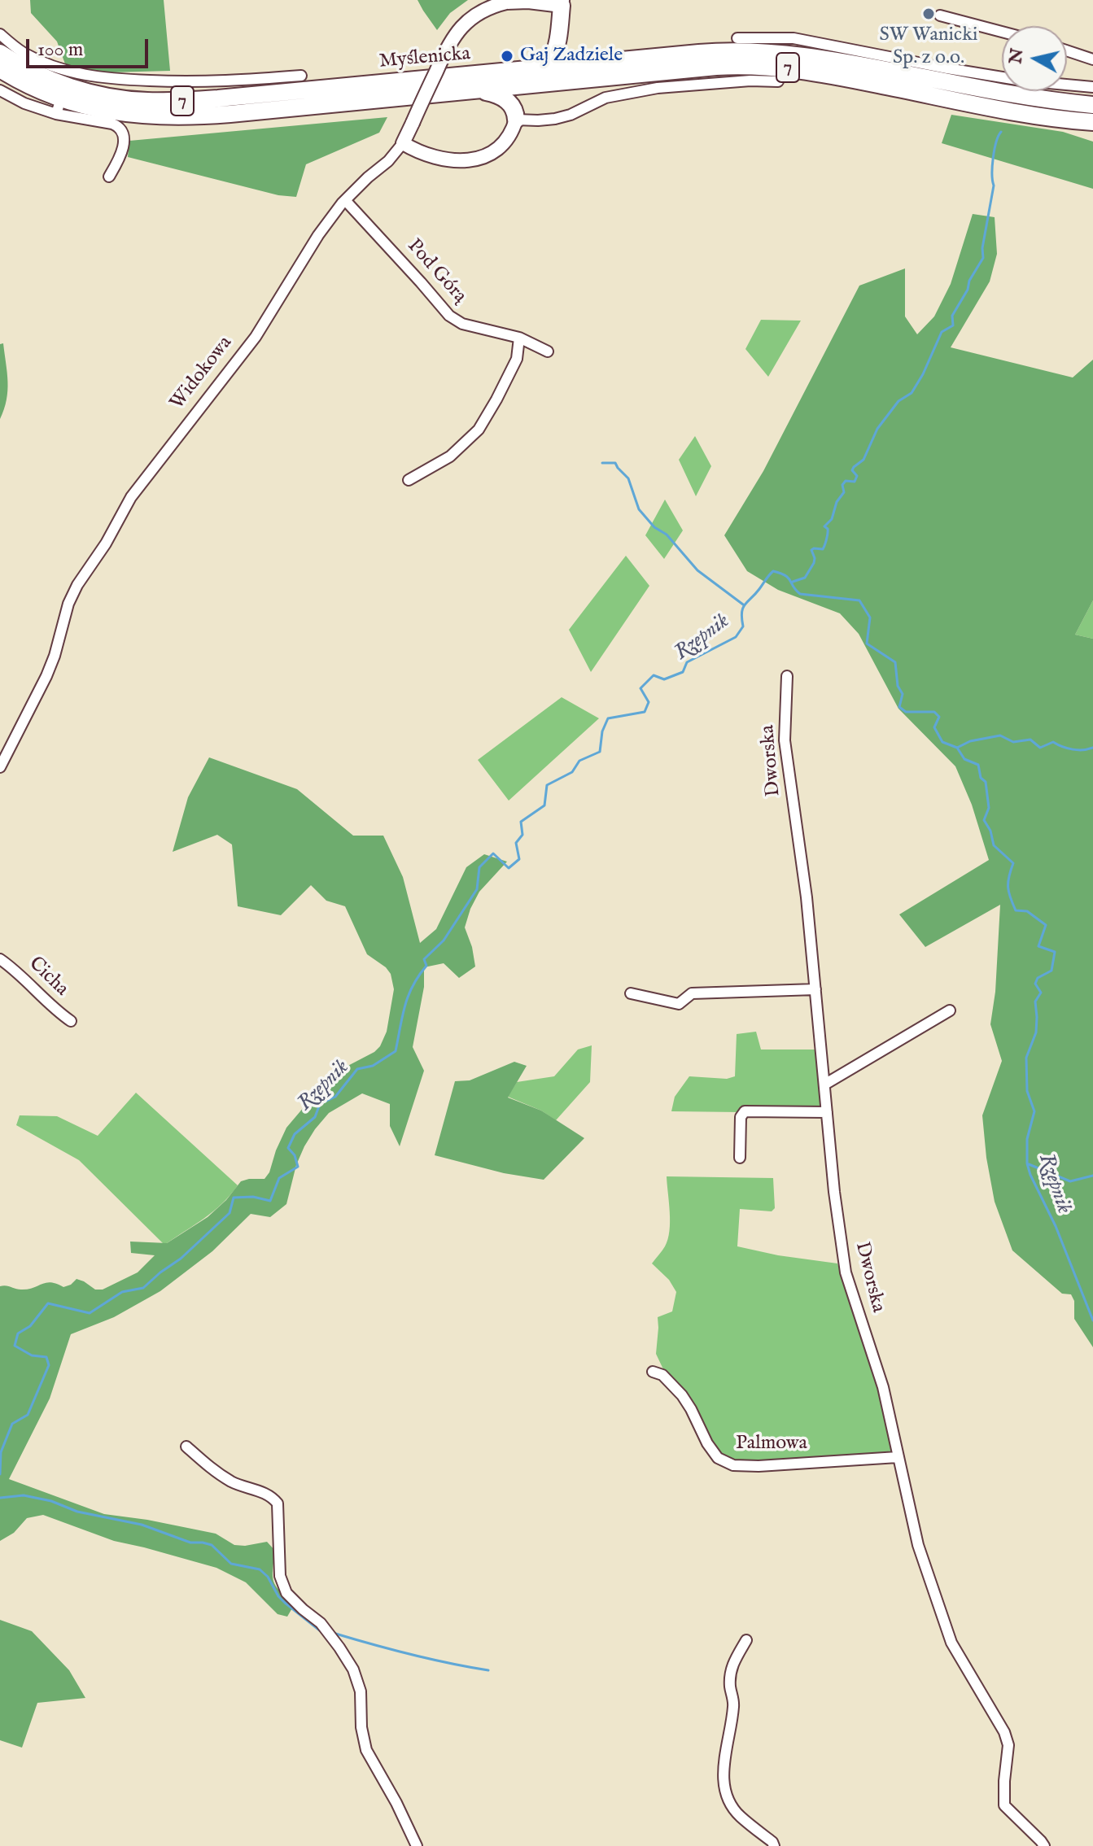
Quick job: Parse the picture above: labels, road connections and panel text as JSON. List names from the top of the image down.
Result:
{
  "streets": {
    "highway": ["Myślenicka", "7"],
    "street": [
      "Pod Górą",
      "Widokowa",
      "Dworska",
      "Cicha",
      "Palmowa"
    ]
  },
  "crossings": [
    ["Pod Górą", "Widokowa"],
    ["Dworska", "Palmowa"]
  ],
  "water": ["Rzepnik"],
  "places": ["SW Wanicki Sp. z o.o.", "Gaj Zadziele"],
  "scale_bar": "100 m",
  "north": "left"
}
